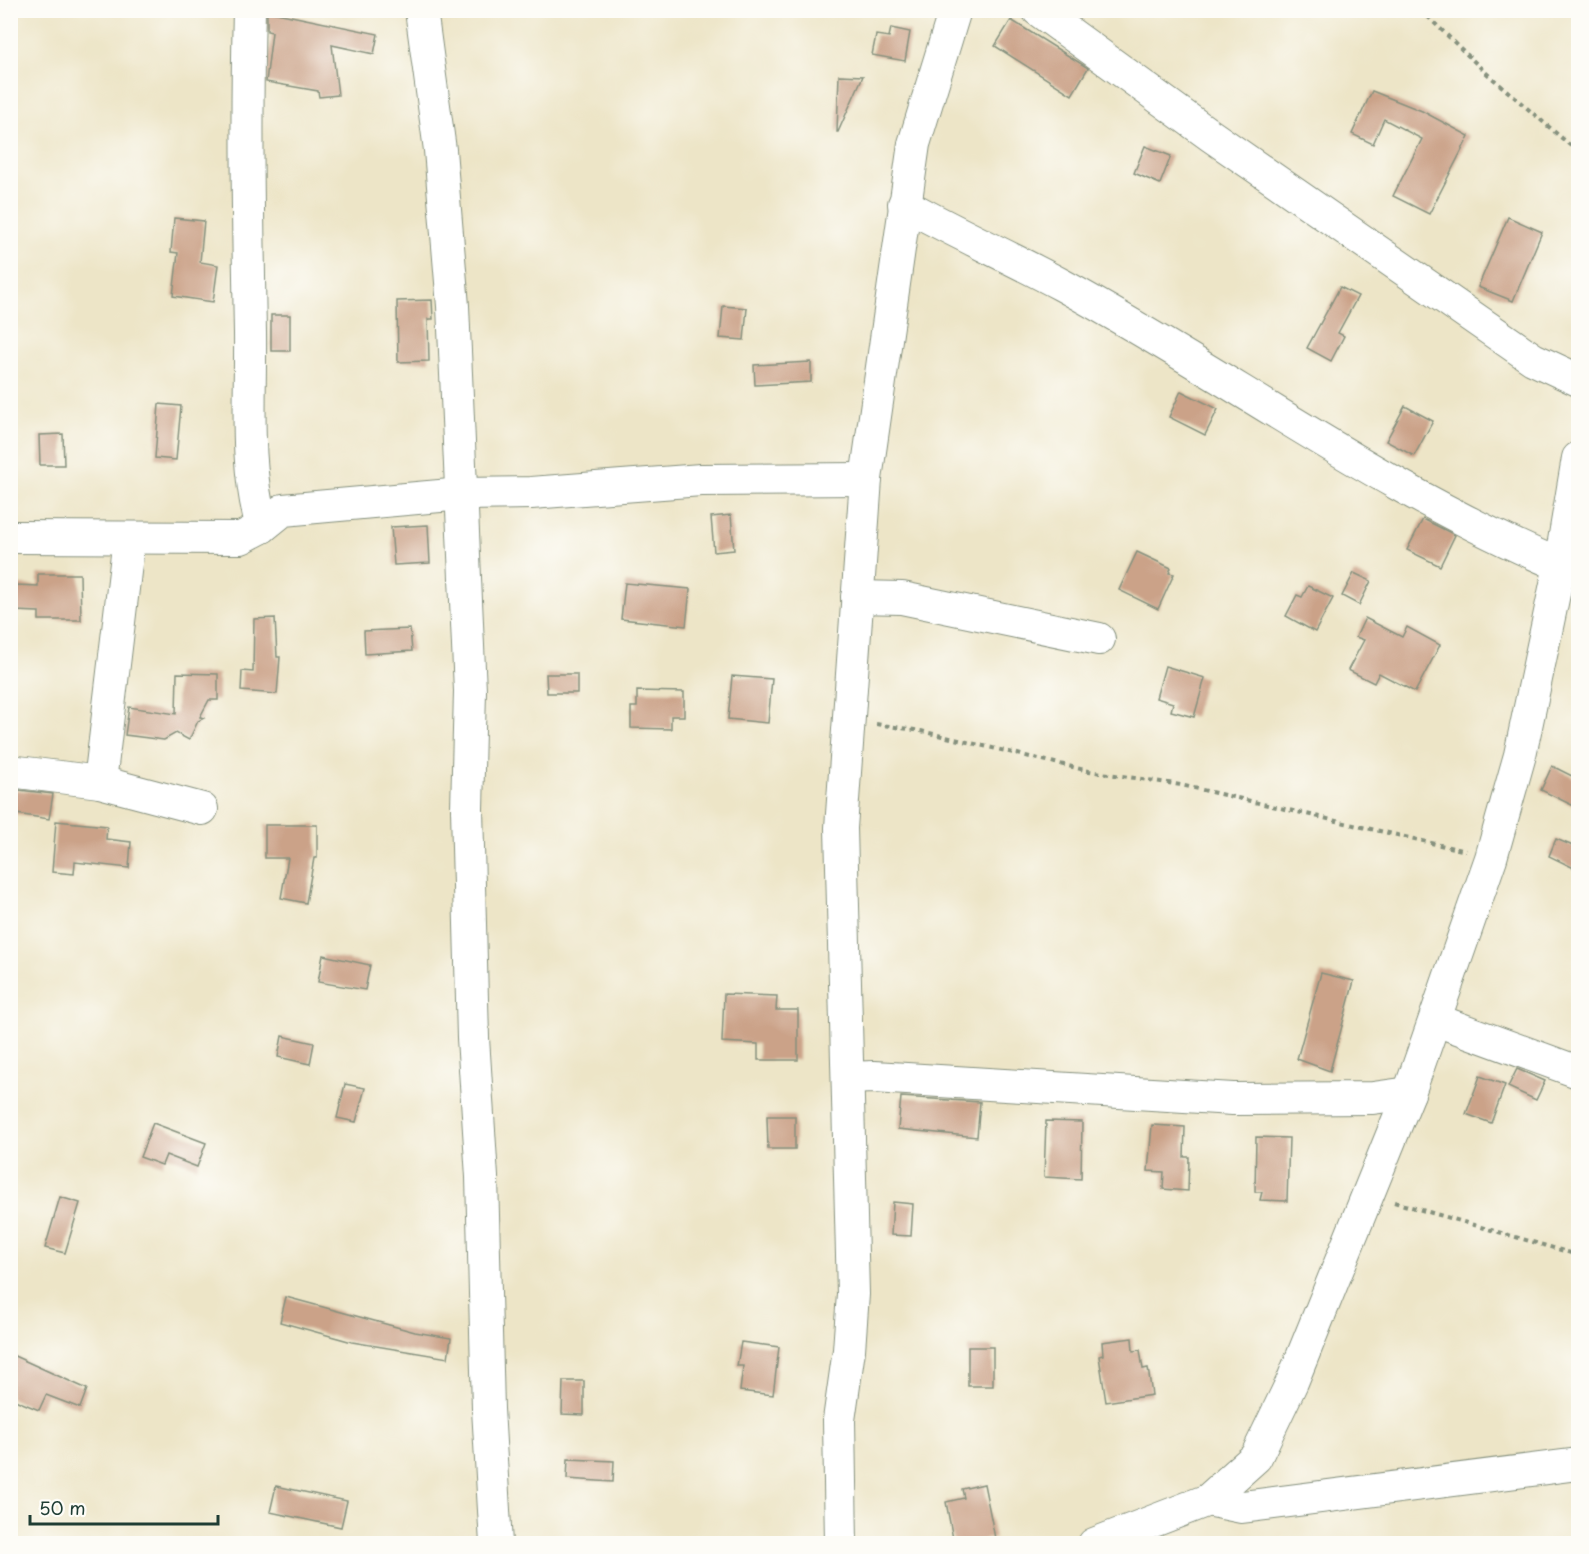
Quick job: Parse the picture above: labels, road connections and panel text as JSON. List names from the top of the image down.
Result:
{
  "scale_bar": "50 m"
}
